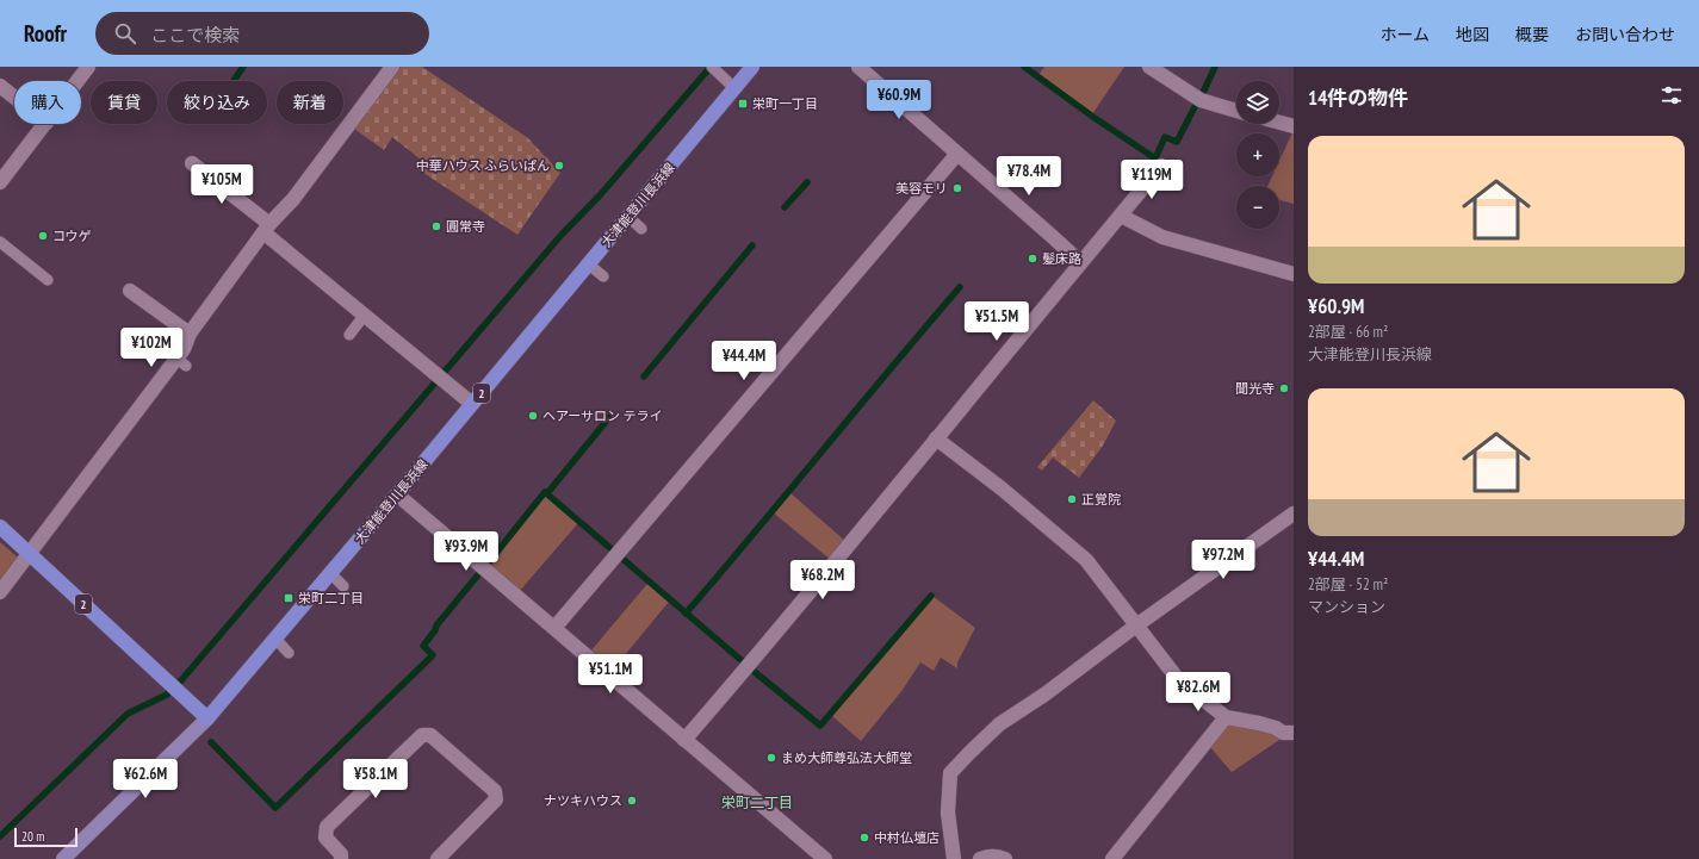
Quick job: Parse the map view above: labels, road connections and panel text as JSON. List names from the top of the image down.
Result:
{
  "streets": {
    "main road": ["大津能登川長浜線", "2"]
  },
  "crossings": [
    ["大津能登川長浜線", "2"]
  ],
  "districts": ["栄町二丁目"],
  "places": {
    "transit": ["栄町一丁目", "栄町二丁目"],
    "other": [
      "中華ハウス ふらいぱん",
      "美容モリ",
      "圓常寺",
      "コウゲ",
      "髪床路",
      "聞光寺",
      "ヘアーサロン テライ",
      "正覚院",
      "まめ大師尊弘法大師堂",
      "ナツキハウス",
      "中村仏壇店"
    ]
  },
  "scale_bar": "20 m",
  "page": {
    "header": "Roofr",
    "search": "ここで検索",
    "nav": [
      "ホーム",
      "地図",
      "概要",
      "お問い合わせ"
    ],
    "heading": "14件の物件",
    "price": [
      "¥60.9M",
      "¥78.4M",
      "¥119M",
      "¥105M",
      "¥51.5M",
      "¥102M",
      "¥44.4M",
      "¥93.9M",
      "¥97.2M",
      "¥68.2M",
      "¥51.1M",
      "¥82.6M",
      "¥62.6M",
      "¥58.1M"
    ],
    "map_buttons": ["+", "−"],
    "chip": [
      "購入",
      "賃貸",
      "絞り込み",
      "新着"
    ],
    "list": [
      {
        "name": "¥60.9M",
        "note": "2部屋 · 66 m² · 大津能登川長浜線"
      },
      {
        "name": "¥44.4M",
        "note": "2部屋 · 52 m² · マンション"
      }
    ],
    "scale": "20 m"
  }
}
